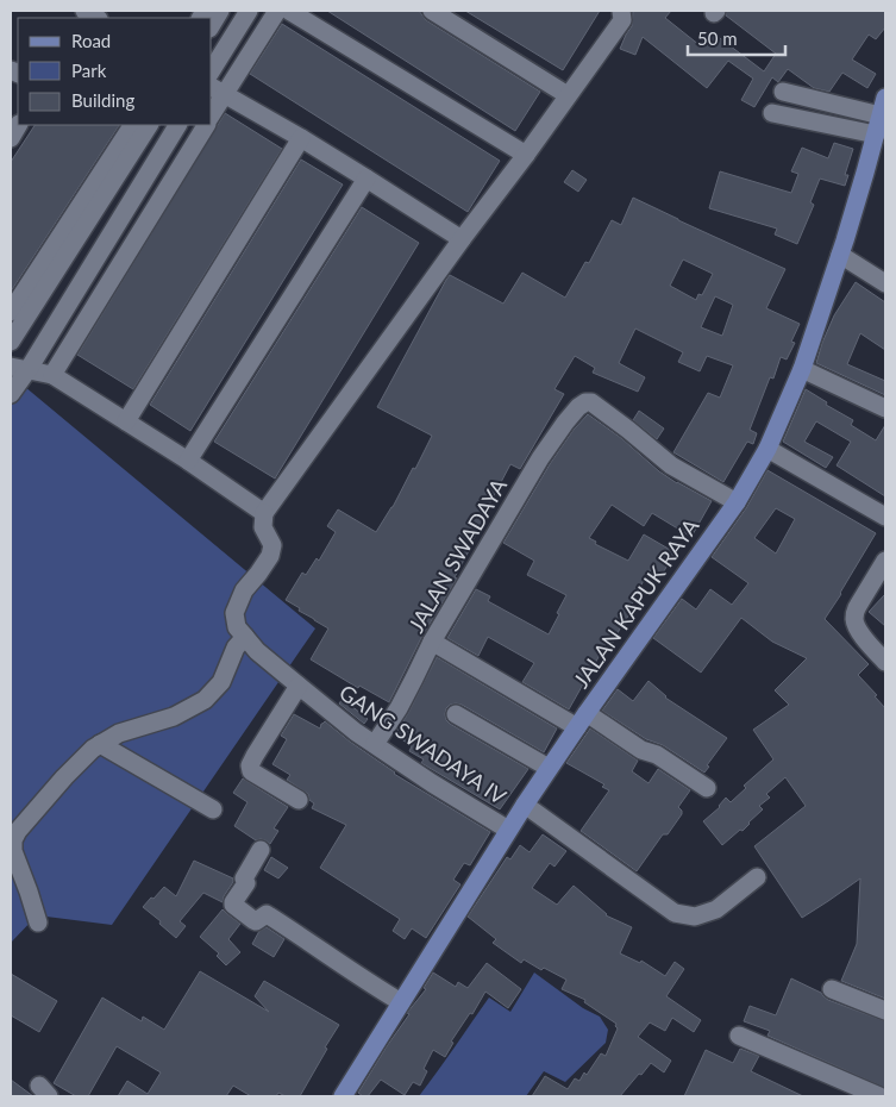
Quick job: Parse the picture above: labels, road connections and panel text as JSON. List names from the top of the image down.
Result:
{
  "streets": {
    "main road": ["JALAN KAPUK RAYA"],
    "street": ["JALAN SWADAYA", "GANG SWADAYA IV"]
  },
  "crossings": [
    ["JALAN SWADAYA", "JALAN KAPUK RAYA"],
    ["JALAN SWADAYA", "GANG SWADAYA IV"],
    ["JALAN KAPUK RAYA", "GANG SWADAYA IV"]
  ],
  "legend": ["Road", "Park", "Building"],
  "scale_bar": "50 m"
}
